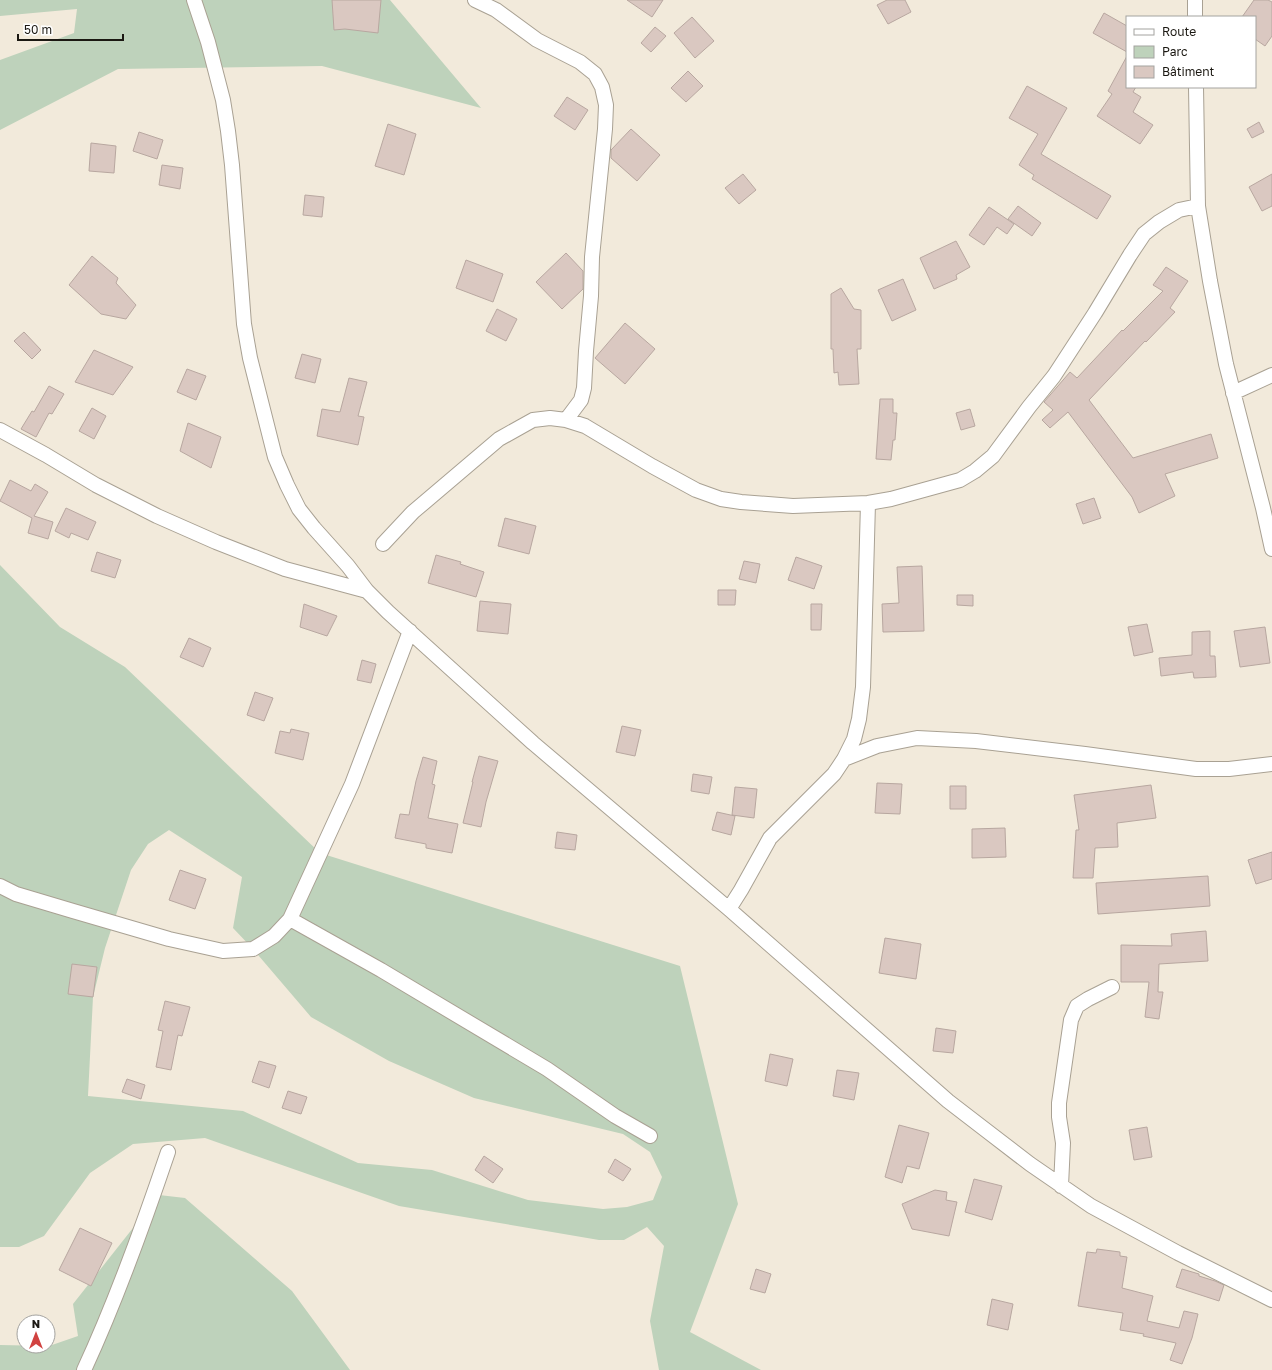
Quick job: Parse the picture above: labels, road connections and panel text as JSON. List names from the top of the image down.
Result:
{
  "legend": ["Route", "Parc", "Bâtiment"],
  "scale_bar": "50 m",
  "north": "top"
}
